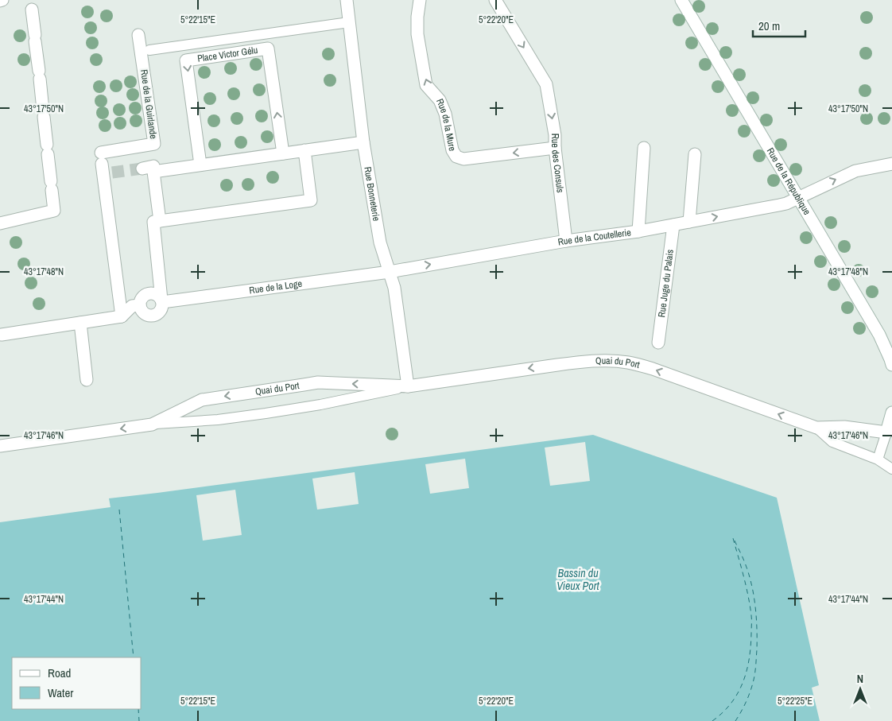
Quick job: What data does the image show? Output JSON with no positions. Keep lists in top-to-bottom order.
{
  "streets": {
    "street": [
      "Place Victor Gélu",
      "Rue de la Guirlande",
      "Rue de la Mure",
      "Rue des Consuls",
      "Rue de la République",
      "Rue Bonneterie",
      "Rue de la Coutellerie",
      "Rue Juge du Palais",
      "Rue de la Loge",
      "Quai du Port"
    ]
  },
  "crossings": [
    ["Rue de la Guirlande", "Rue de la Loge"],
    ["Rue de la Mure", "Rue des Consuls"],
    ["Rue des Consuls", "Rue de la Coutellerie"],
    ["Rue de la République", "Rue de la Coutellerie"],
    ["Rue Bonneterie", "Rue de la Coutellerie"],
    ["Rue Bonneterie", "Rue de la Loge"],
    ["Rue Bonneterie", "Quai du Port"],
    ["Rue de la Coutellerie", "Rue Juge du Palais"],
    ["Rue de la Coutellerie", "Rue de la Loge"]
  ],
  "one_way": ["Rue des Consuls", "Rue de la Coutellerie", "Quai du Port"],
  "water": ["Bassin du Vieux Port"],
  "legend": ["Road", "Water"],
  "scale_bar": "20 m",
  "north": "top",
  "coordinates": [
    "5°22'15\"E",
    "5°22'20\"E",
    "43°17'50\"N",
    "43°17'48\"N",
    "43°17'46\"N",
    "43°17'44\"N",
    "5°22'25\"E"
  ]
}
